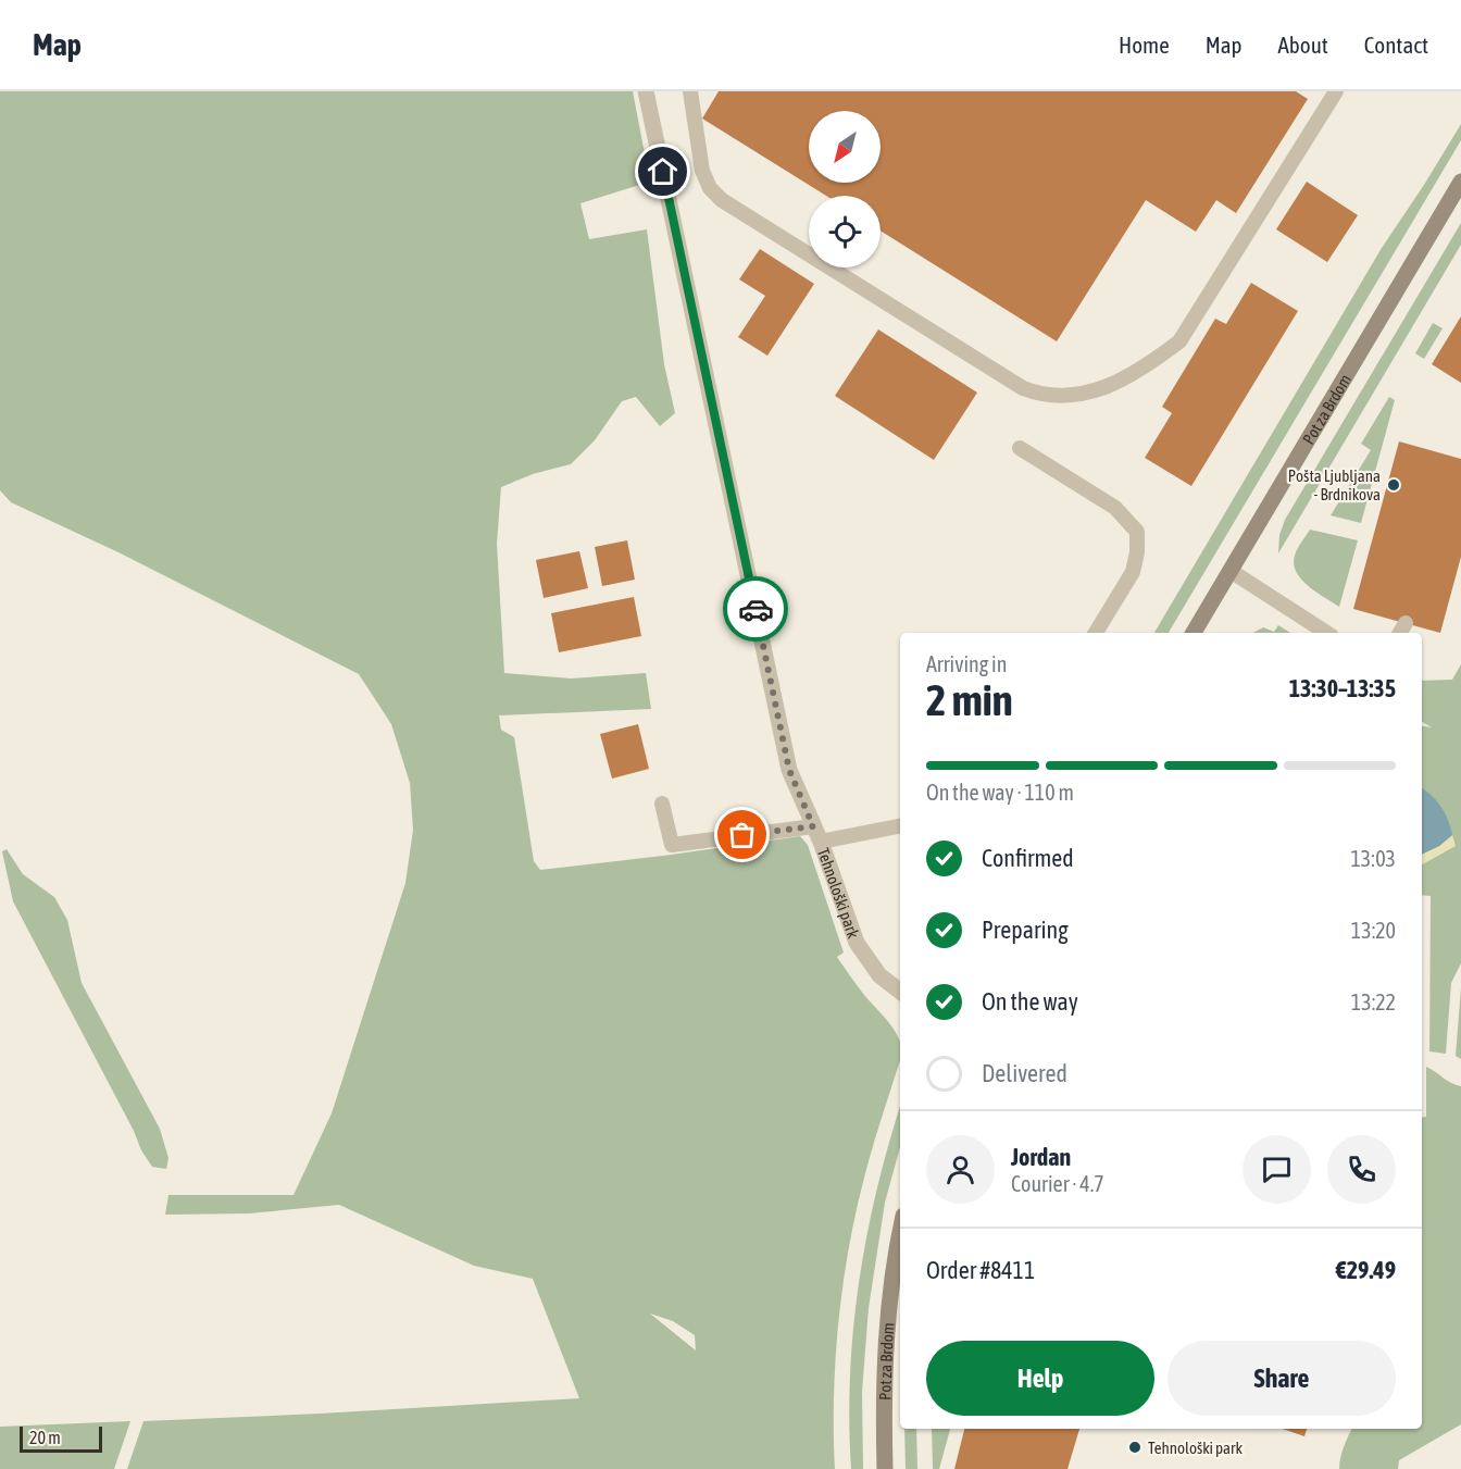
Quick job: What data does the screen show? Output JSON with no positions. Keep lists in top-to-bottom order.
{
  "streets": {
    "main road": ["Pot za Brdom"],
    "street": ["Tehnološki park"]
  },
  "places": ["Pošta Ljubljana - Brdnikova", "Tehnološki park"],
  "scale_bar": "20 m",
  "north": "bottom left",
  "page": {
    "header": "Map",
    "nav": [
      "Home",
      "Map",
      "About",
      "Contact"
    ],
    "heading": ["2 min", "Arriving in", "13:30–13:35"],
    "panel": [
      "Jordan",
      "Courier · 4.7",
      "Order #8411",
      "€29.49"
    ],
    "bar": "On the way · 110 m",
    "list": [
      ["Confirmed", "13:03"],
      ["Preparing", "13:20"],
      ["On the way", "13:22"],
      "Delivered"
    ],
    "buttons": ["Help", "Share"],
    "scale": "20 m"
  }
}
